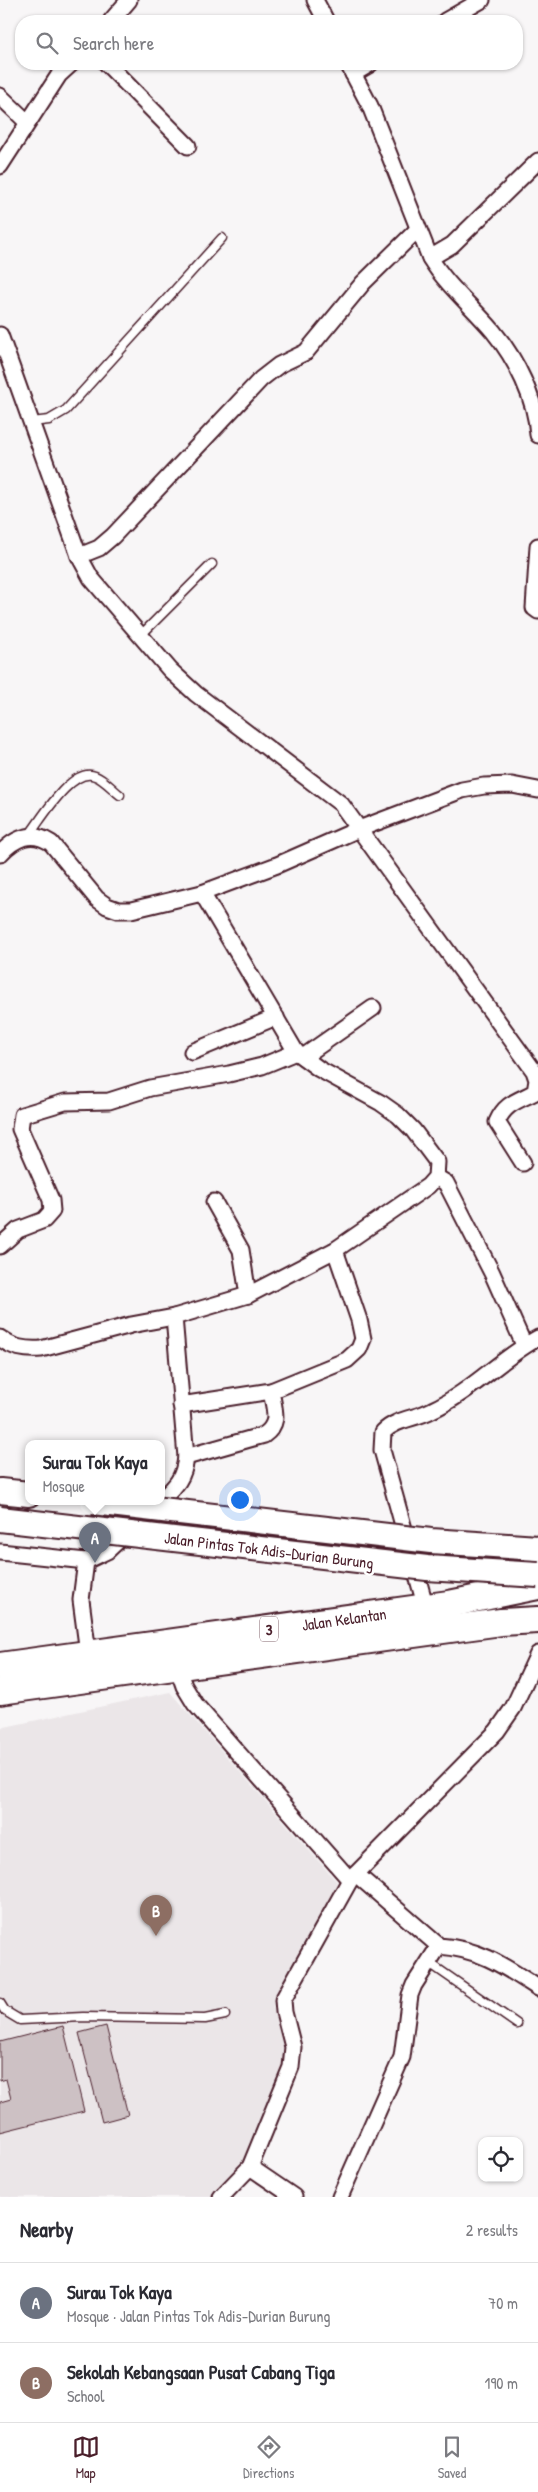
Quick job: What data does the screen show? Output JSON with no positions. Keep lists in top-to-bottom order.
{
  "streets": {
    "highway": ["Jalan Kelantan", "3"],
    "main road": ["Jalan Pintas Tok Adis-Durian Burung"]
  },
  "page": {
    "search": "Search here",
    "popup": ["Surau Tok Kaya", "Mosque"],
    "pins": ["A", "B"],
    "heading": ["Nearby", "2 results"],
    "list": [
      {
        "mark": "A",
        "name": "Surau Tok Kaya",
        "note": "Mosque · Jalan Pintas Tok Adis-Durian Burung",
        "value": "70 m"
      },
      {
        "mark": "B",
        "name": "Sekolah Kebangsaan Pusat Cabang Tiga",
        "note": "School",
        "value": "190 m"
      }
    ],
    "nav": ["Map", "Directions", "Saved"]
  }
}
